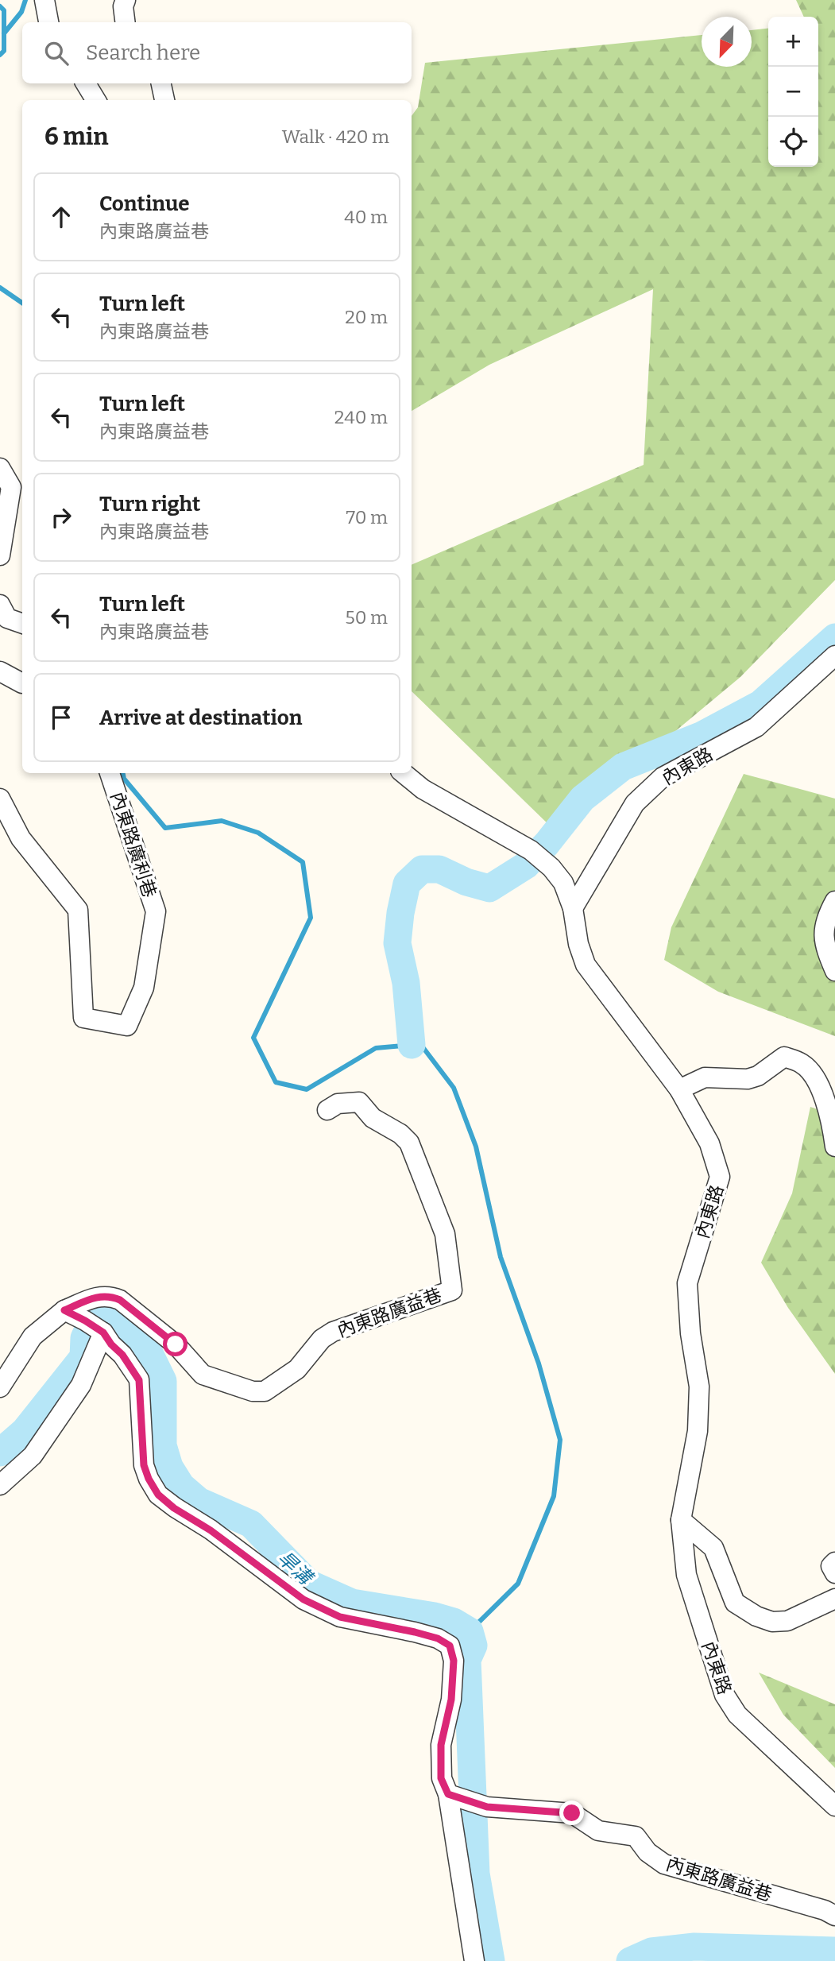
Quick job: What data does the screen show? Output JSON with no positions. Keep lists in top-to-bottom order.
{
  "streets": {
    "street": ["內東路", "內東路廣利巷", "內東路廣益巷"]
  },
  "water": ["旱溝"],
  "north": "bottom left",
  "page": {
    "map_buttons": ["+", "−"],
    "search": "Search here",
    "heading": ["6 min", "Walk · 420 m"],
    "list": [
      ["Continue", "內東路廣益巷", "40 m"],
      ["Turn left", "內東路廣益巷", "20 m"],
      ["Turn left", "內東路廣益巷", "240 m"],
      ["Turn right", "內東路廣益巷", "70 m"],
      ["Turn left", "內東路廣益巷", "50 m"],
      "Arrive at destination"
    ]
  }
}
